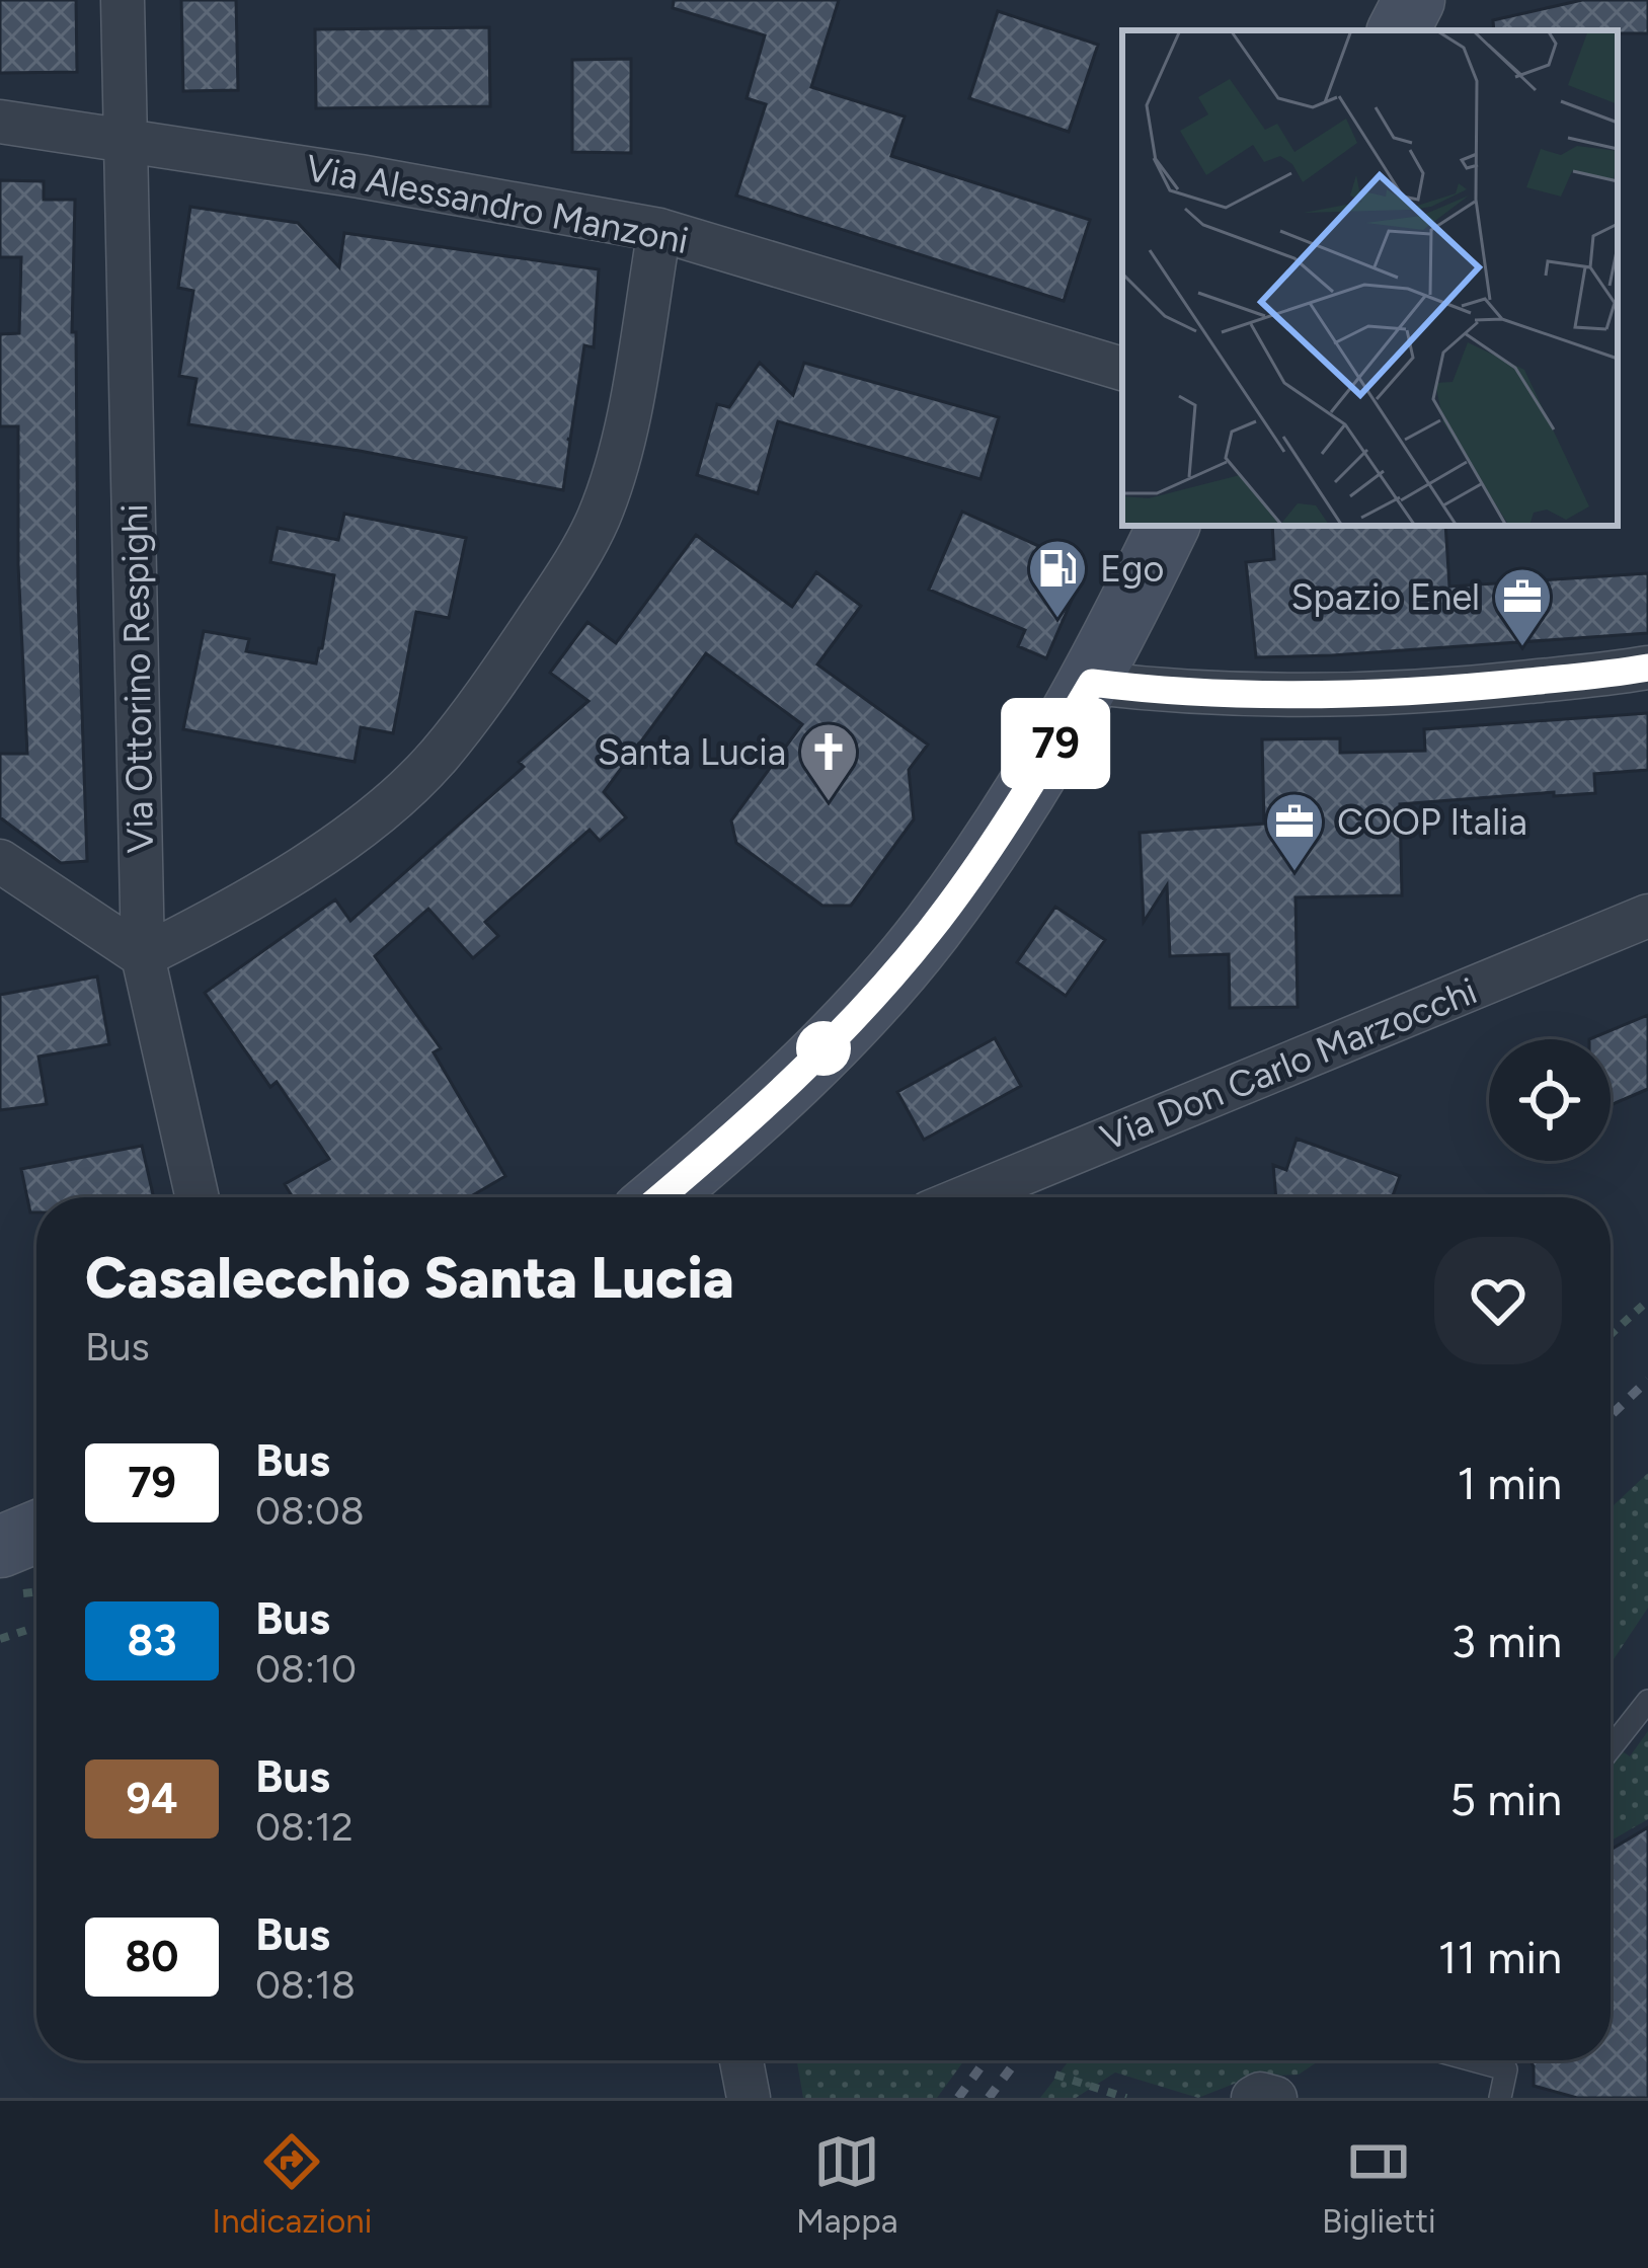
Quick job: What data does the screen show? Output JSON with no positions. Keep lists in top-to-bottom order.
{
  "streets": {
    "street": ["Via Alessandro Manzoni", "Via Ottorino Respighi", "Via Don Carlo Marzocchi"]
  },
  "crossings": [
    ["Via Alessandro Manzoni", "Via Ottorino Respighi"]
  ],
  "places": {
    "fuel station": ["Ego"],
    "office": ["Spazio Enel", "COOP Italia"],
    "church": ["Santa Lucia"]
  },
  "lines": ["bus line 79"],
  "page": {
    "on_map": "79",
    "heading": ["Casalecchio Santa Lucia", "Bus"],
    "list": [
      {
        "mark": "79",
        "name": "Bus",
        "note": "08:08",
        "value": "1 min"
      },
      {
        "mark": "83",
        "name": "Bus",
        "note": "08:10",
        "value": "3 min"
      },
      {
        "mark": "94",
        "name": "Bus",
        "note": "08:12",
        "value": "5 min"
      },
      {
        "mark": "80",
        "name": "Bus",
        "note": "08:18",
        "value": "11 min"
      }
    ],
    "tabs": ["Indicazioni", "Mappa", "Biglietti"]
  }
}
